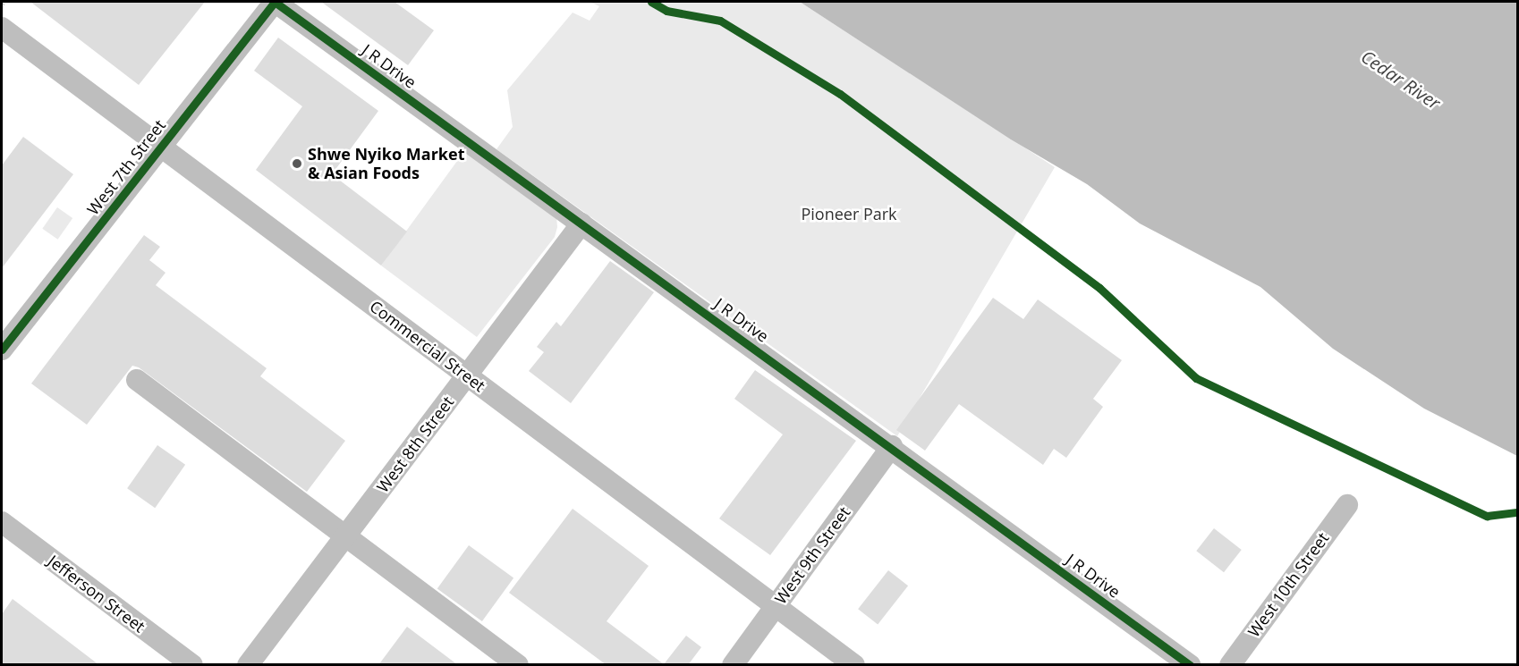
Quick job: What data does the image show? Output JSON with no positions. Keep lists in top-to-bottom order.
{
  "streets": {
    "street": [
      "J R Drive",
      "West 7th Street",
      "Commercial Street",
      "West 8th Street",
      "West 9th Street",
      "West 10th Street",
      "Jefferson Street"
    ]
  },
  "crossings": [
    ["J R Drive", "West 7th Street"],
    ["J R Drive", "West 8th Street"],
    ["J R Drive", "West 9th Street"],
    ["West 7th Street", "Commercial Street"],
    ["Commercial Street", "West 8th Street"],
    ["Commercial Street", "West 9th Street"]
  ],
  "water": ["Cedar River"],
  "parks": ["Pioneer Park"],
  "places": ["Shwe Nyiko Market & Asian Foods"]
}
